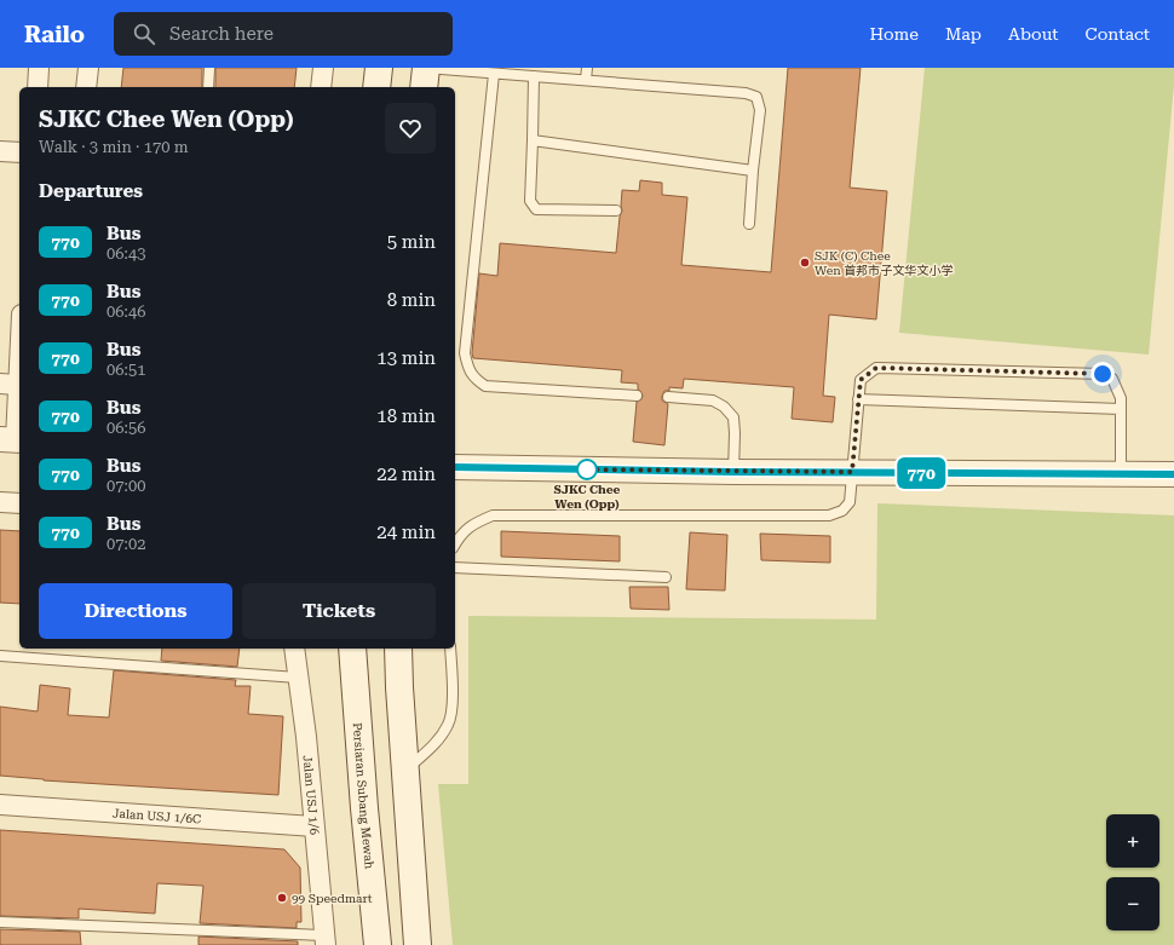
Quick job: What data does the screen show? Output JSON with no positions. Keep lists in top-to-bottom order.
{
  "streets": {
    "main road": ["Persiaran Subang Mewah"],
    "street": ["Jalan USJ 1/6", "Jalan USJ 1/6C"]
  },
  "crossings": [
    ["Jalan USJ 1/6", "Jalan USJ 1/6C"]
  ],
  "places": ["SJK (C) Chee Wen 首邦市子文华文小学", "SJKC Chee Wen (Opp)", "99 Speedmart"],
  "lines": ["bus line 770"],
  "page": {
    "header": "Railo",
    "search": "Search here",
    "nav": [
      "Home",
      "Map",
      "About",
      "Contact"
    ],
    "on_map": "770",
    "heading": [
      ["SJKC Chee Wen (Opp)", "Walk · 3 min · 170 m"],
      "Departures"
    ],
    "list": [
      {
        "mark": "770",
        "name": "Bus",
        "note": "06:43",
        "value": "5 min"
      },
      {
        "mark": "770",
        "name": "Bus",
        "note": "06:46",
        "value": "8 min"
      },
      {
        "mark": "770",
        "name": "Bus",
        "note": "06:51",
        "value": "13 min"
      },
      {
        "mark": "770",
        "name": "Bus",
        "note": "06:56",
        "value": "18 min"
      },
      {
        "mark": "770",
        "name": "Bus",
        "note": "07:00",
        "value": "22 min"
      },
      {
        "mark": "770",
        "name": "Bus",
        "note": "07:02",
        "value": "24 min"
      }
    ],
    "buttons": ["Directions", "Tickets"],
    "map_buttons": ["+", "−"]
  }
}
